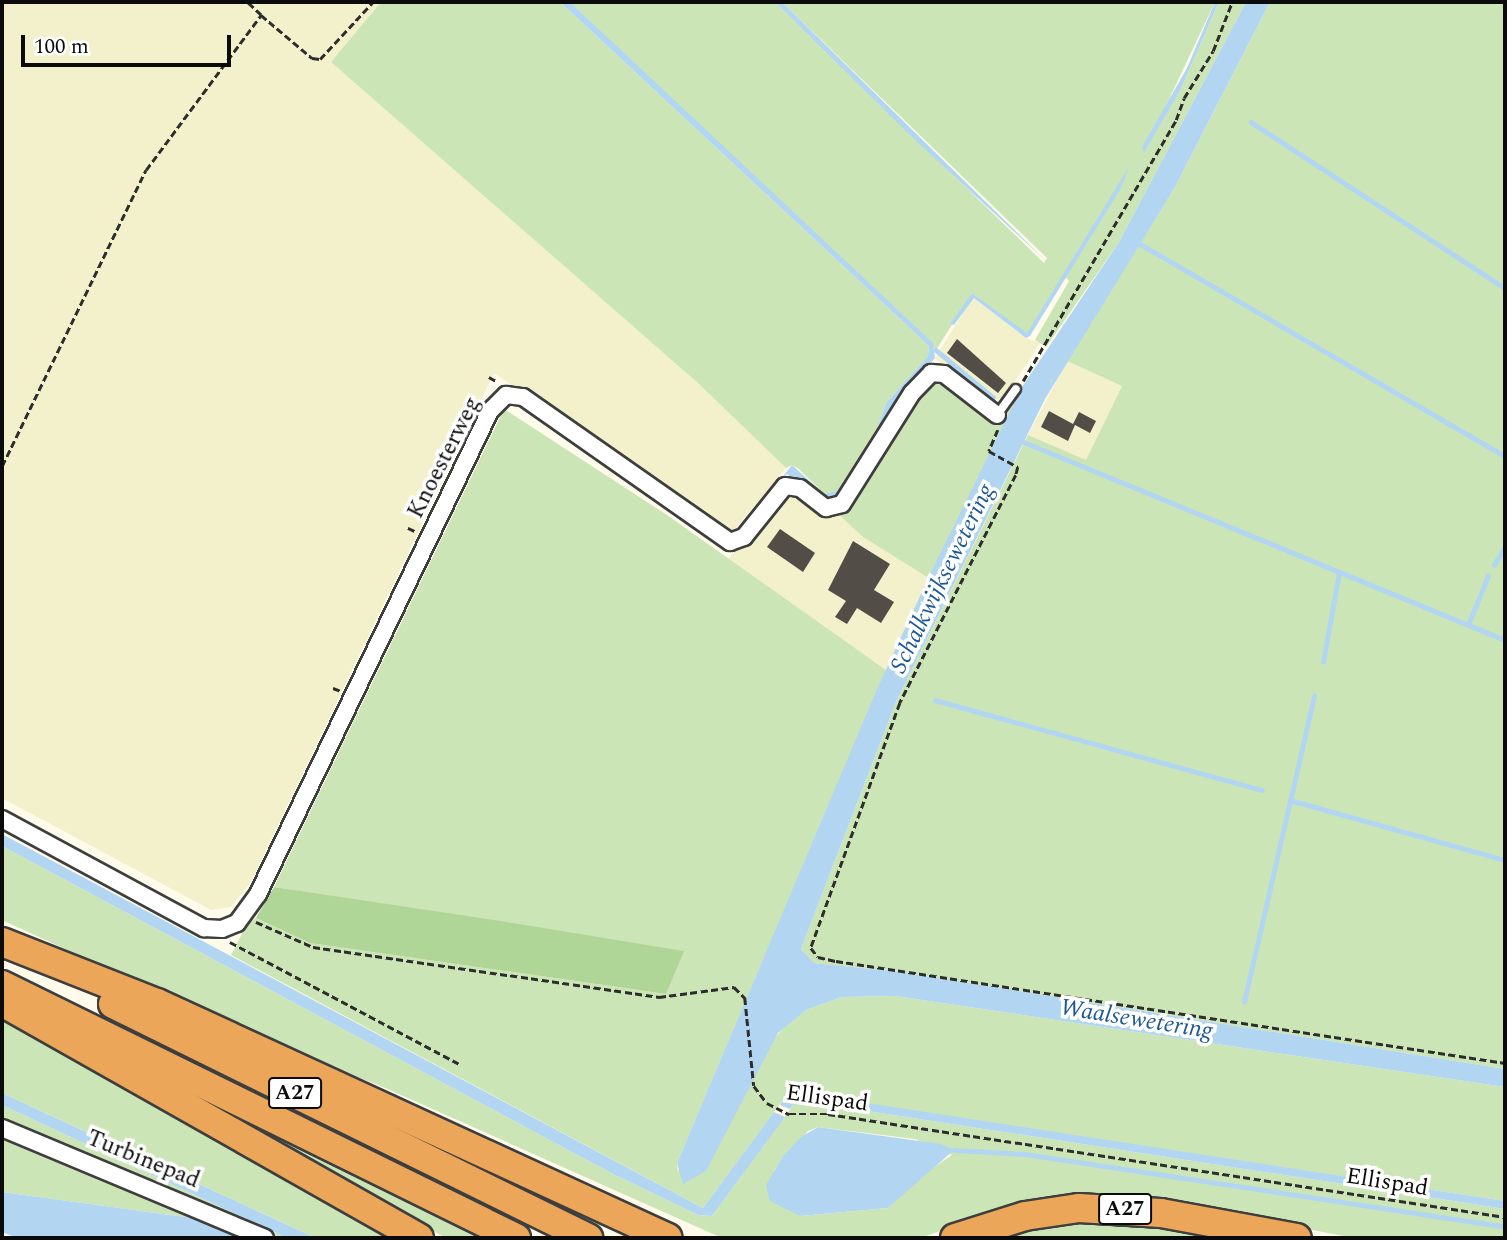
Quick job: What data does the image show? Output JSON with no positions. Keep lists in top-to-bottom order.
{
  "streets": {
    "highway": ["A27"],
    "street": ["Knoesterweg", "Turbinepad"],
    "path": ["Ellispad"]
  },
  "crossings": [
    ["Knoesterweg", "Ellispad"]
  ],
  "water": ["Schalkwijksewetering", "Waalsewetering"],
  "scale_bar": "100 m"
}
